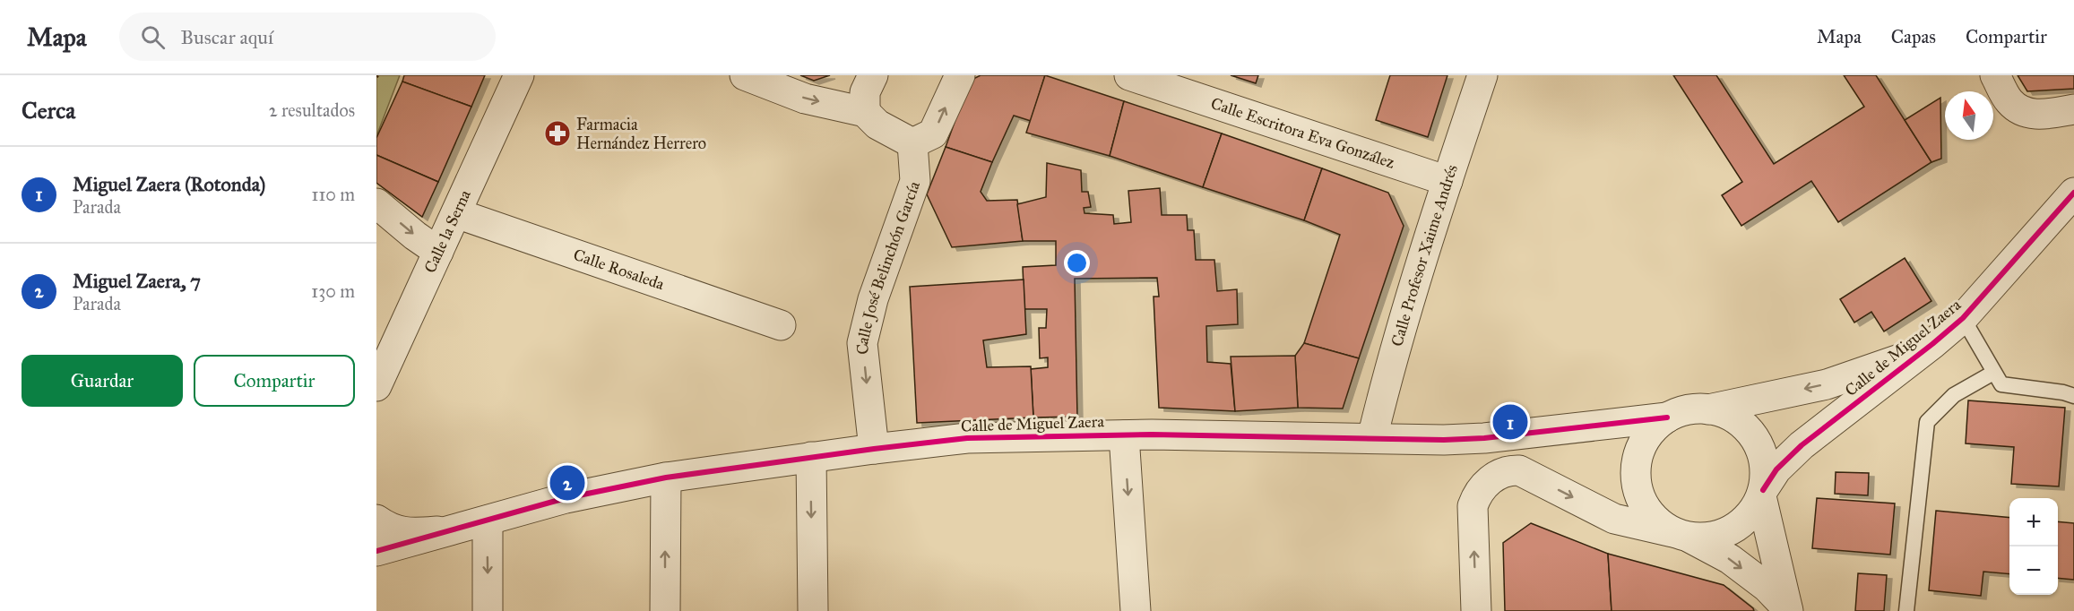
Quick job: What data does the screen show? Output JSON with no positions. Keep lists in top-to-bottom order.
{
  "streets": {
    "street": [
      "Calle Escritora Eva González",
      "Calle la Serna",
      "Calle Profesor Xaime Andrés",
      "Calle José Belinchón García",
      "Calle Rosaleda",
      "Calle de Miguel Zaera"
    ]
  },
  "crossings": [
    ["Calle Escritora Eva González", "Calle Profesor Xaime Andrés"],
    ["Calle la Serna", "Calle Rosaleda"],
    ["Calle Profesor Xaime Andrés", "Calle de Miguel Zaera"],
    ["Calle José Belinchón García", "Calle de Miguel Zaera"]
  ],
  "one_way": ["Calle José Belinchón García"],
  "places": {
    "pharmacy": ["Farmacia Hernández Herrero"]
  },
  "north": "top",
  "page": {
    "header": "Mapa",
    "search": "Buscar aquí",
    "nav": ["Mapa", "Capas", "Compartir"],
    "heading": ["Cerca", "2 resultados"],
    "list": [
      {
        "mark": "1",
        "name": "Miguel Zaera (Rotonda)",
        "note": "Parada",
        "value": "110 m"
      },
      {
        "mark": "2",
        "name": "Miguel Zaera, 7",
        "note": "Parada",
        "value": "130 m"
      }
    ],
    "buttons": ["Guardar", "Compartir"],
    "pins": ["1", "2"],
    "map_buttons": ["+", "−"]
  }
}
